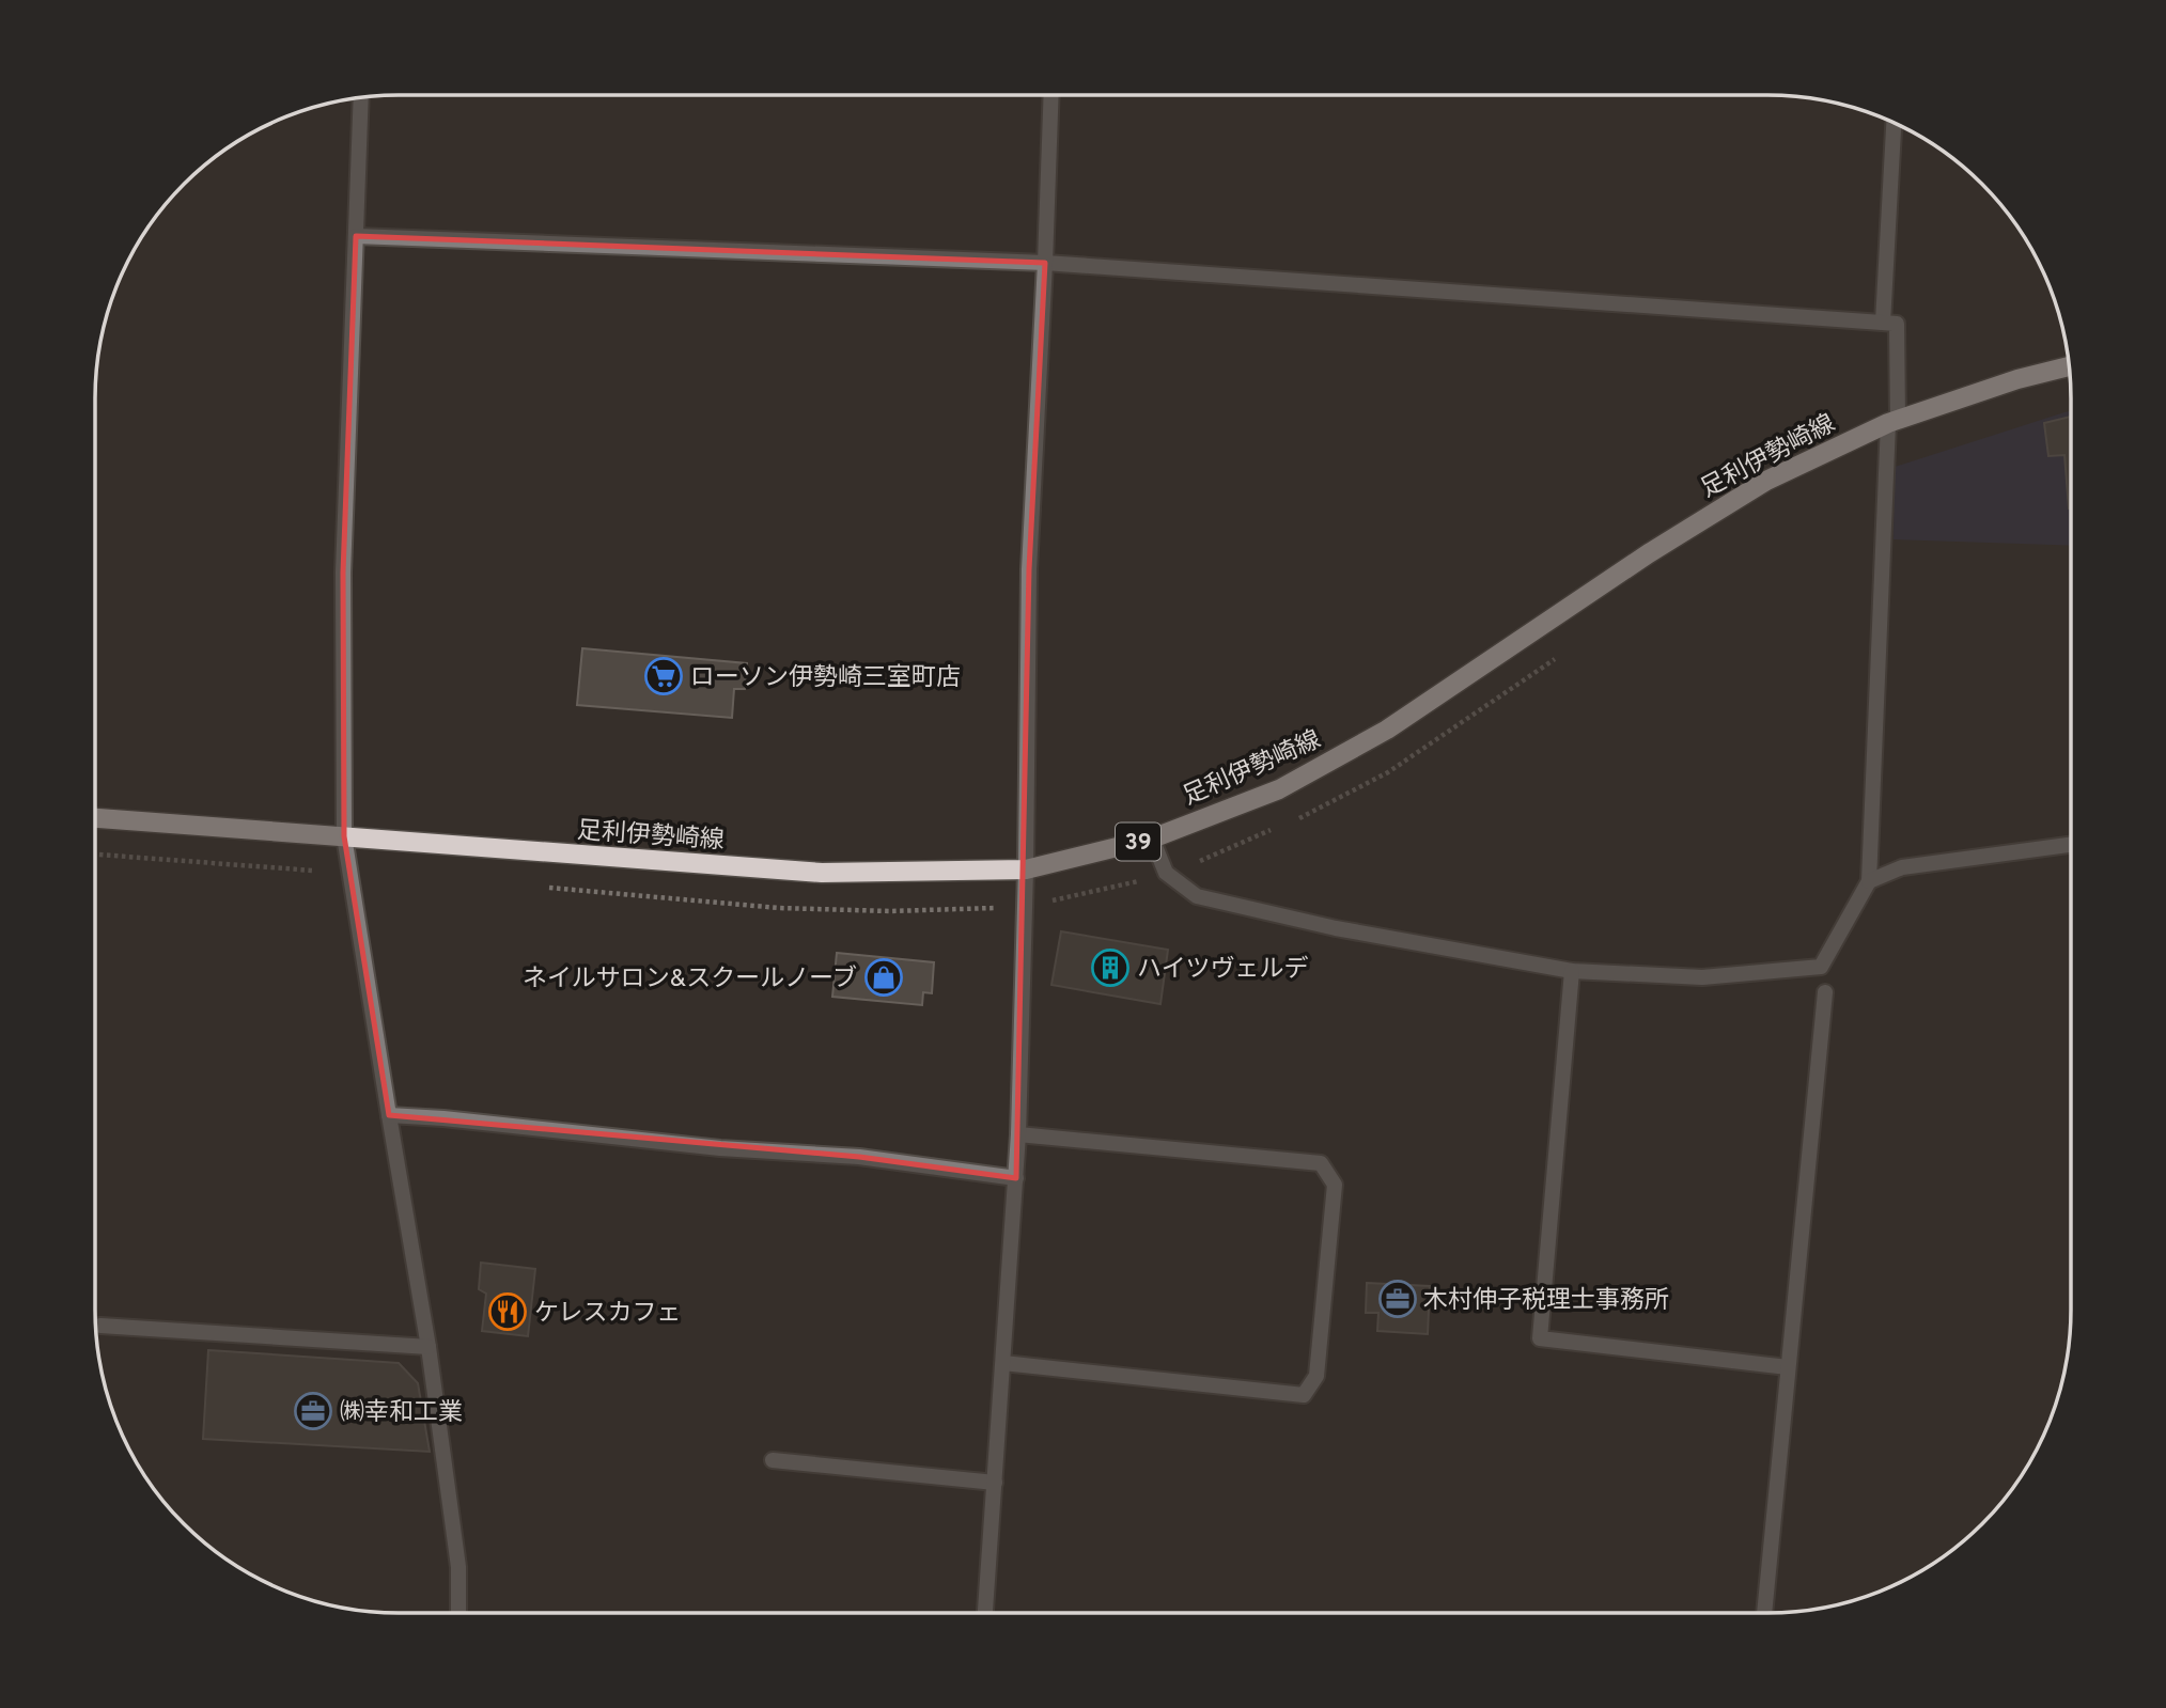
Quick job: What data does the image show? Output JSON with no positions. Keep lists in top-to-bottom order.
{
  "streets": {
    "main road": ["足利伊勢崎線", "39"]
  },
  "places": {
    "supermarket": ["ローソン伊勢崎三室町店"],
    "building": ["ハイツヴェルデ"],
    "shop": ["ネイルサロン&スクールノーブ"],
    "office": ["木村伸子税理士事務所", "㈱幸和工業"],
    "restaurant": ["ケレスカフェ"]
  }
}
